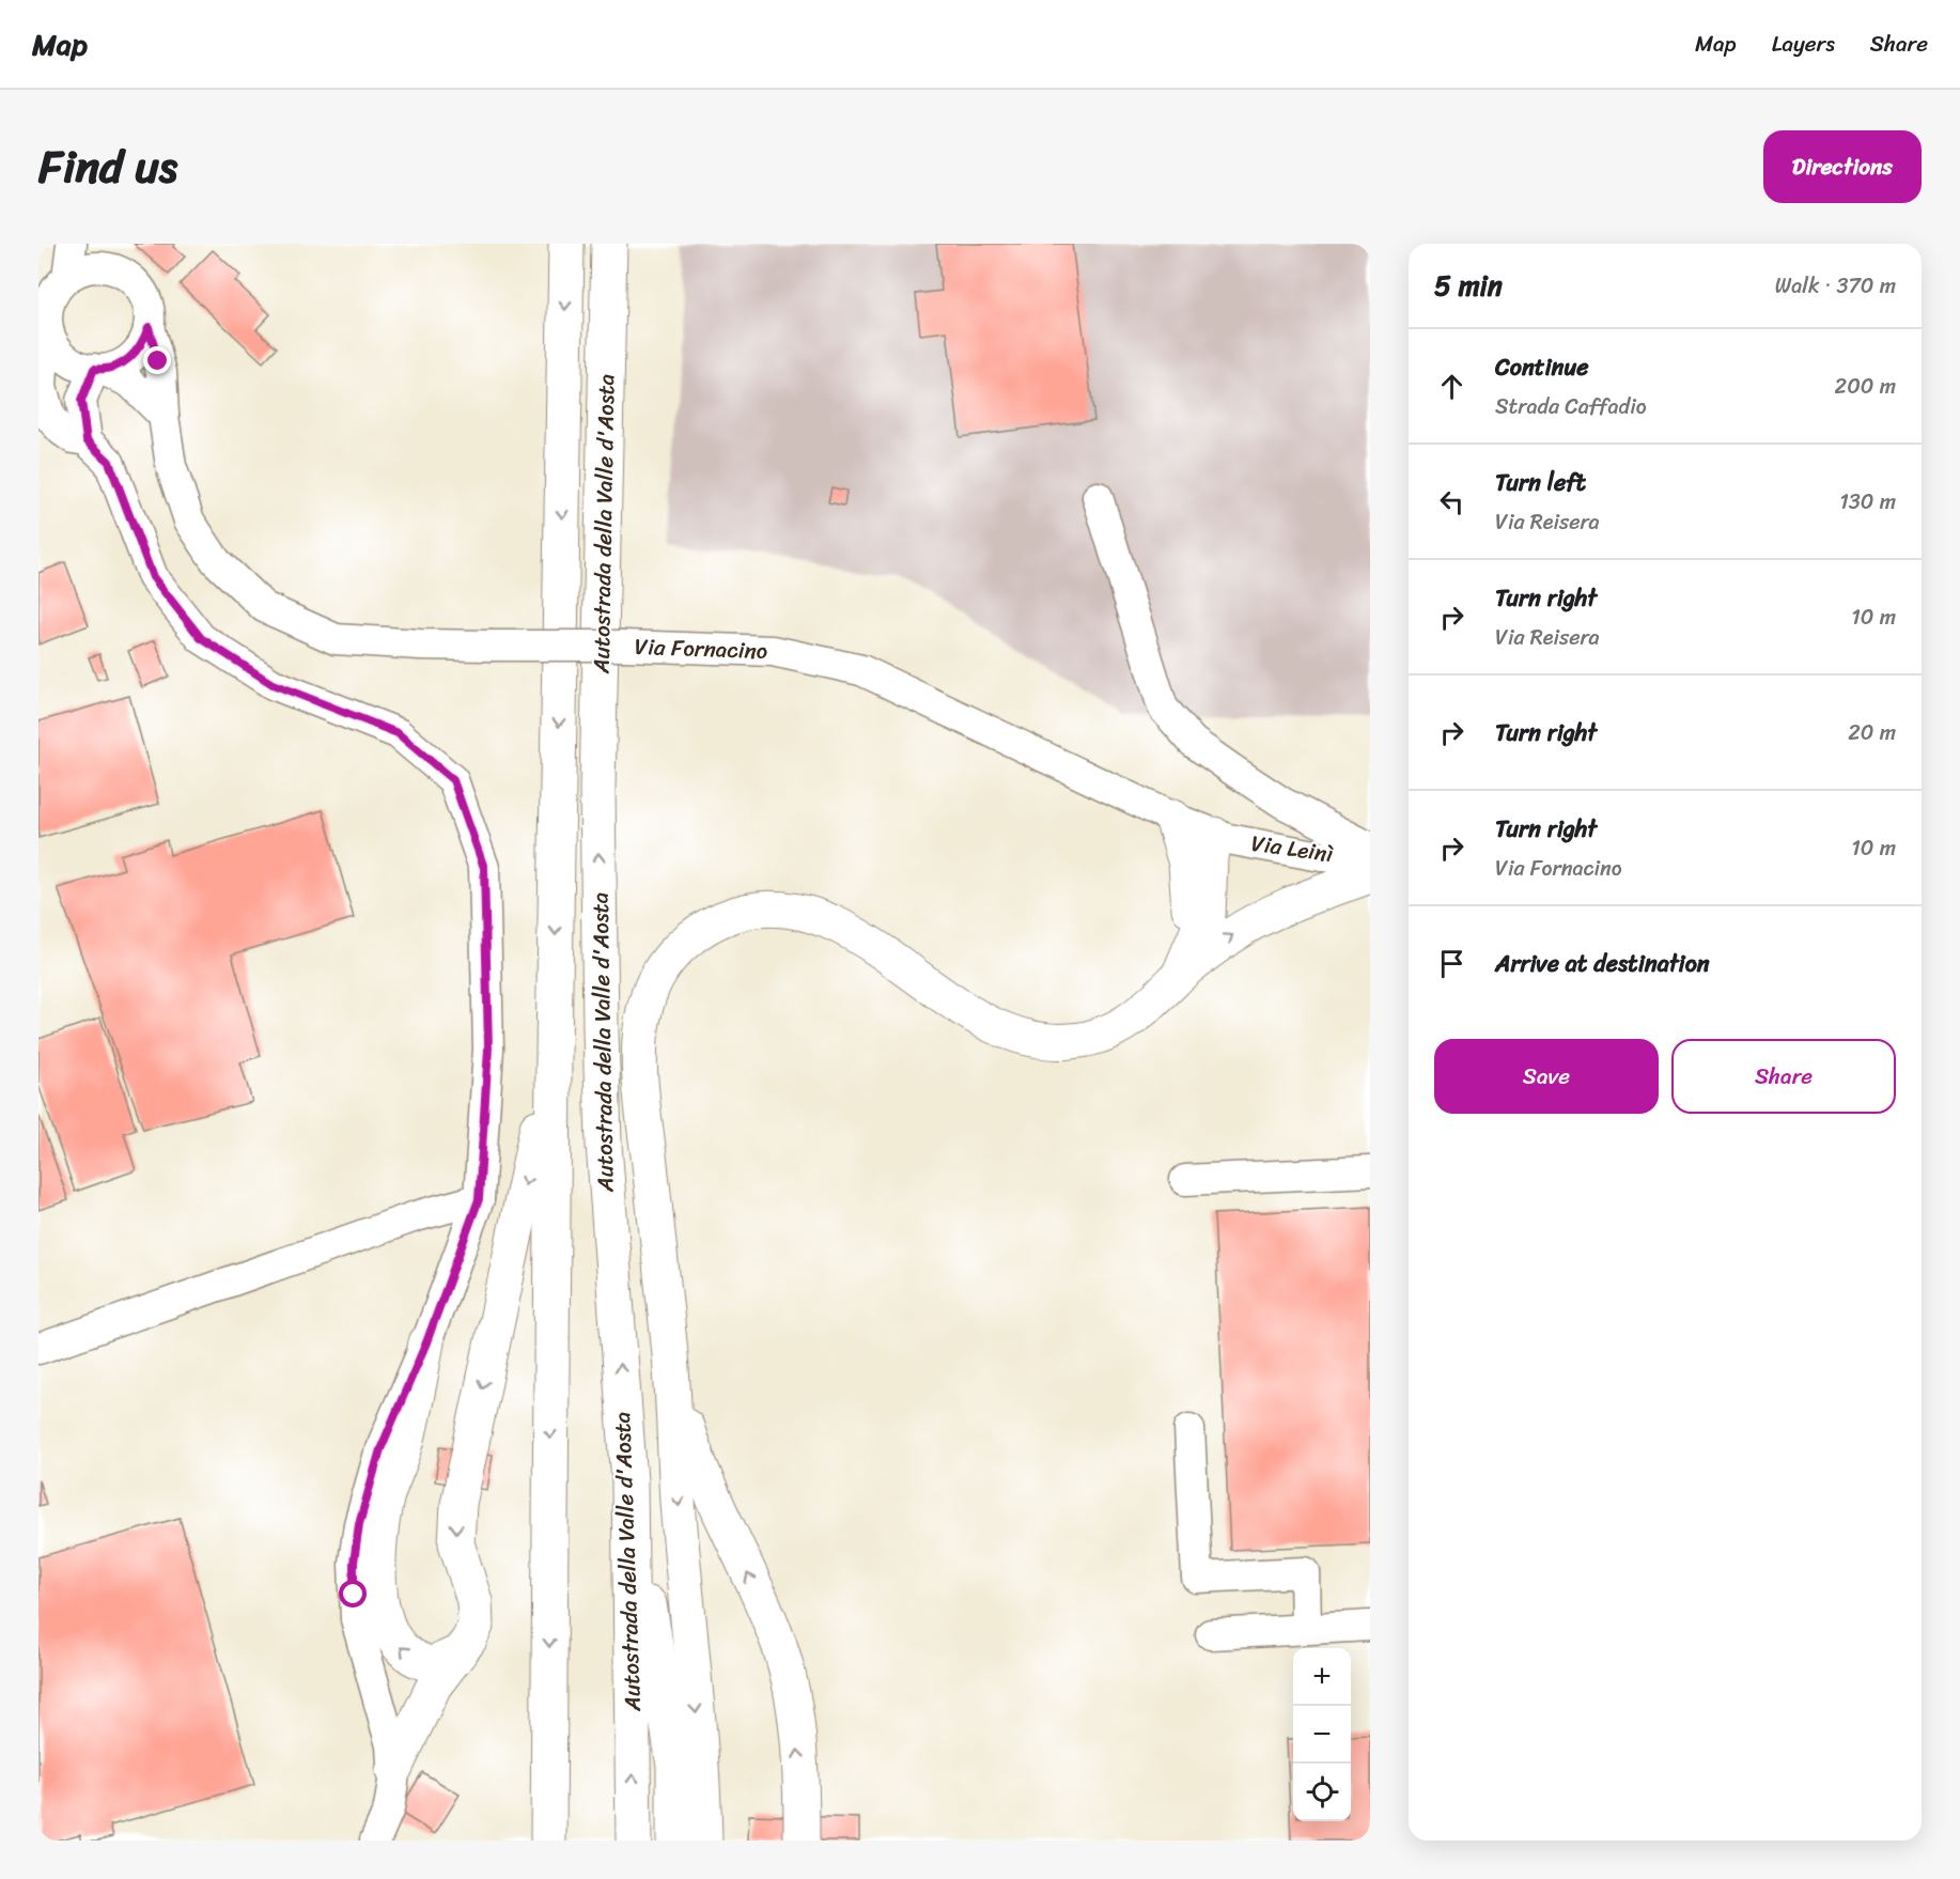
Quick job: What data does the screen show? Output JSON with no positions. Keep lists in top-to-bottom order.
{
  "streets": {
    "highway": ["Autostrada della Valle d'Aosta"],
    "street": ["Via Fornacino", "Via Leinì"]
  },
  "crossings": [
    ["Via Fornacino", "Via Leinì"]
  ],
  "page": {
    "header": "Map",
    "nav": ["Map", "Layers", "Share"],
    "title": "Find us",
    "buttons": [
      "Directions",
      ["Save", "Share"]
    ],
    "heading": ["5 min", "Walk · 370 m"],
    "list": [
      ["Continue", "Strada Caffadio", "200 m"],
      ["Turn left", "Via Reisera", "130 m"],
      ["Turn right", "Via Reisera", "10 m"],
      ["Turn right", "20 m"],
      ["Turn right", "Via Fornacino", "10 m"],
      "Arrive at destination"
    ],
    "map_buttons": ["+", "−"]
  }
}
